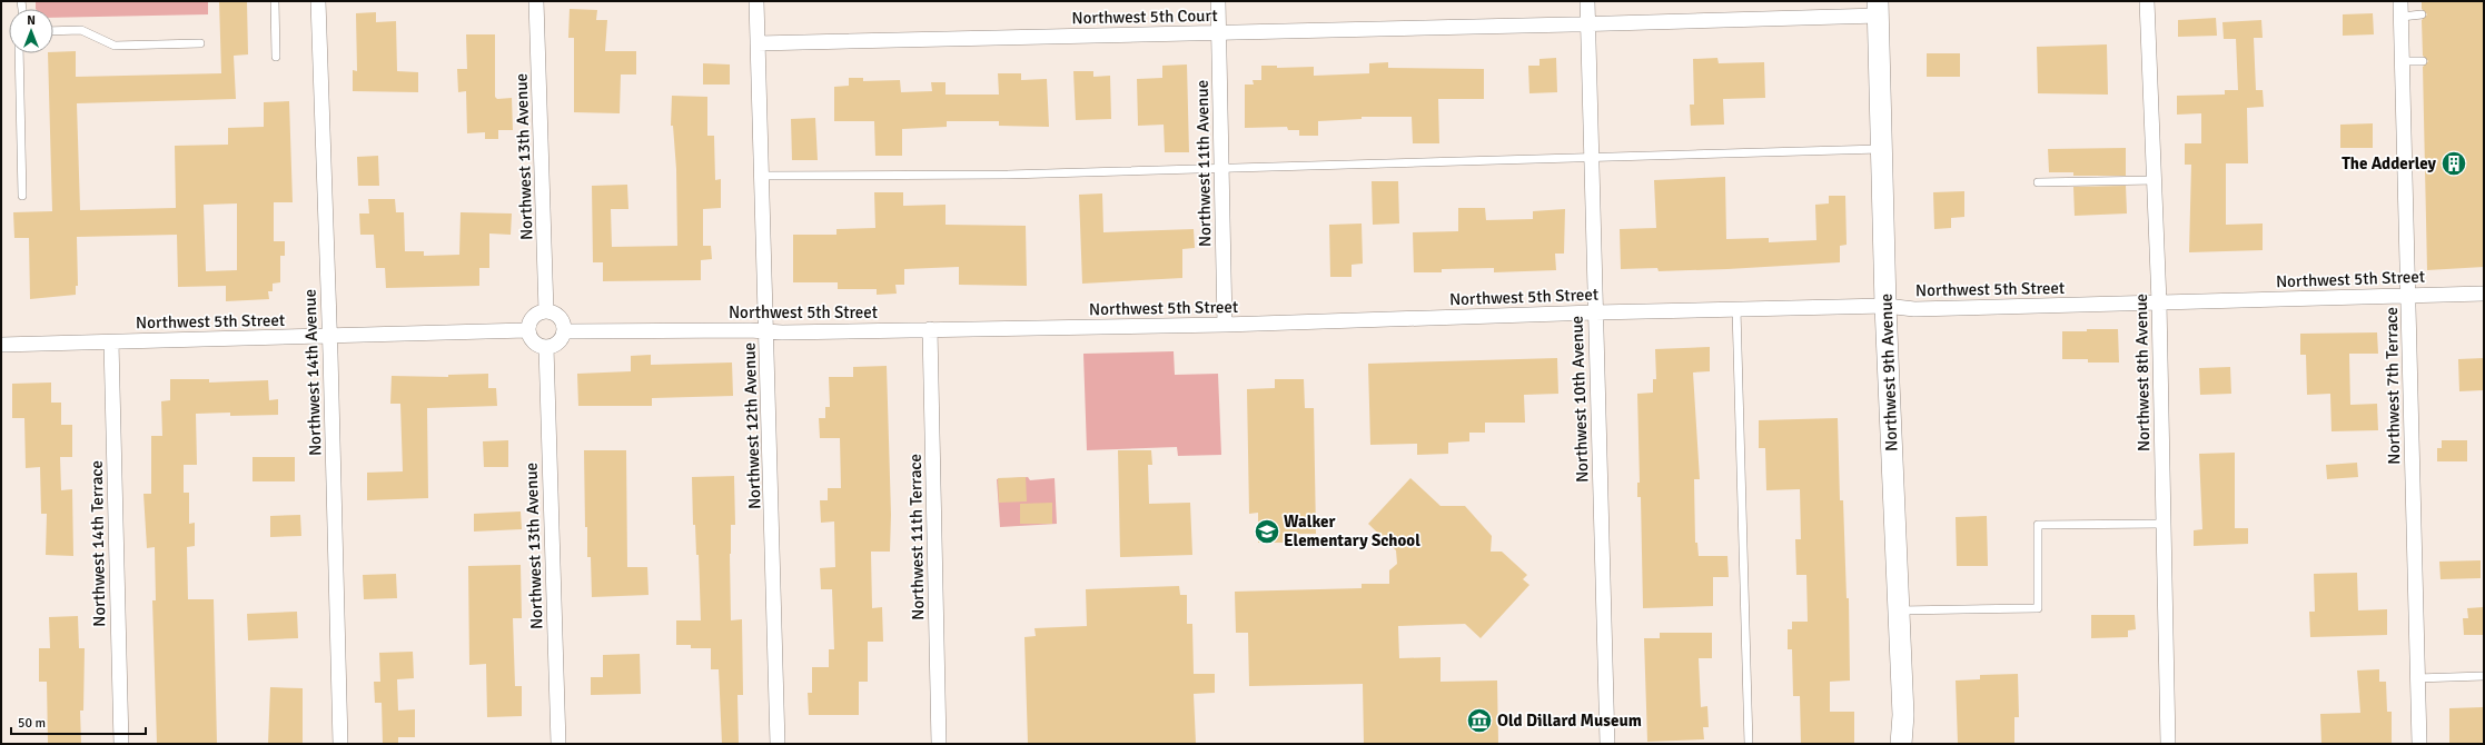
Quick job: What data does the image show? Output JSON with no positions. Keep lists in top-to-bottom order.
{
  "streets": {
    "main road": ["Northwest 9th Avenue"],
    "street": [
      "Northwest 5th Court",
      "Northwest 13th Avenue",
      "Northwest 11th Avenue",
      "Northwest 5th Street",
      "Northwest 14th Avenue",
      "Northwest 8th Avenue",
      "Northwest 7th Terrace",
      "Northwest 10th Avenue",
      "Northwest 12th Avenue",
      "Northwest 11th Terrace",
      "Northwest 14th Terrace"
    ]
  },
  "crossings": [
    ["Northwest 5th Court", "Northwest 11th Avenue"],
    ["Northwest 5th Court", "Northwest 9th Avenue"],
    ["Northwest 5th Court", "Northwest 10th Avenue"],
    ["Northwest 5th Court", "Northwest 12th Avenue"],
    ["Northwest 13th Avenue", "Northwest 5th Street"],
    ["Northwest 11th Avenue", "Northwest 5th Street"],
    ["Northwest 5th Street", "Northwest 14th Avenue"],
    ["Northwest 5th Street", "Northwest 9th Avenue"],
    ["Northwest 5th Street", "Northwest 8th Avenue"],
    ["Northwest 5th Street", "Northwest 7th Terrace"],
    ["Northwest 5th Street", "Northwest 10th Avenue"],
    ["Northwest 5th Street", "Northwest 12th Avenue"],
    ["Northwest 5th Street", "Northwest 11th Terrace"],
    ["Northwest 5th Street", "Northwest 14th Terrace"]
  ],
  "places": {
    "building": ["The Adderley"],
    "school or university": ["Walker Elementary School"],
    "museum": ["Old Dillard Museum"]
  },
  "scale_bar": "50 m",
  "north": "top"
}
